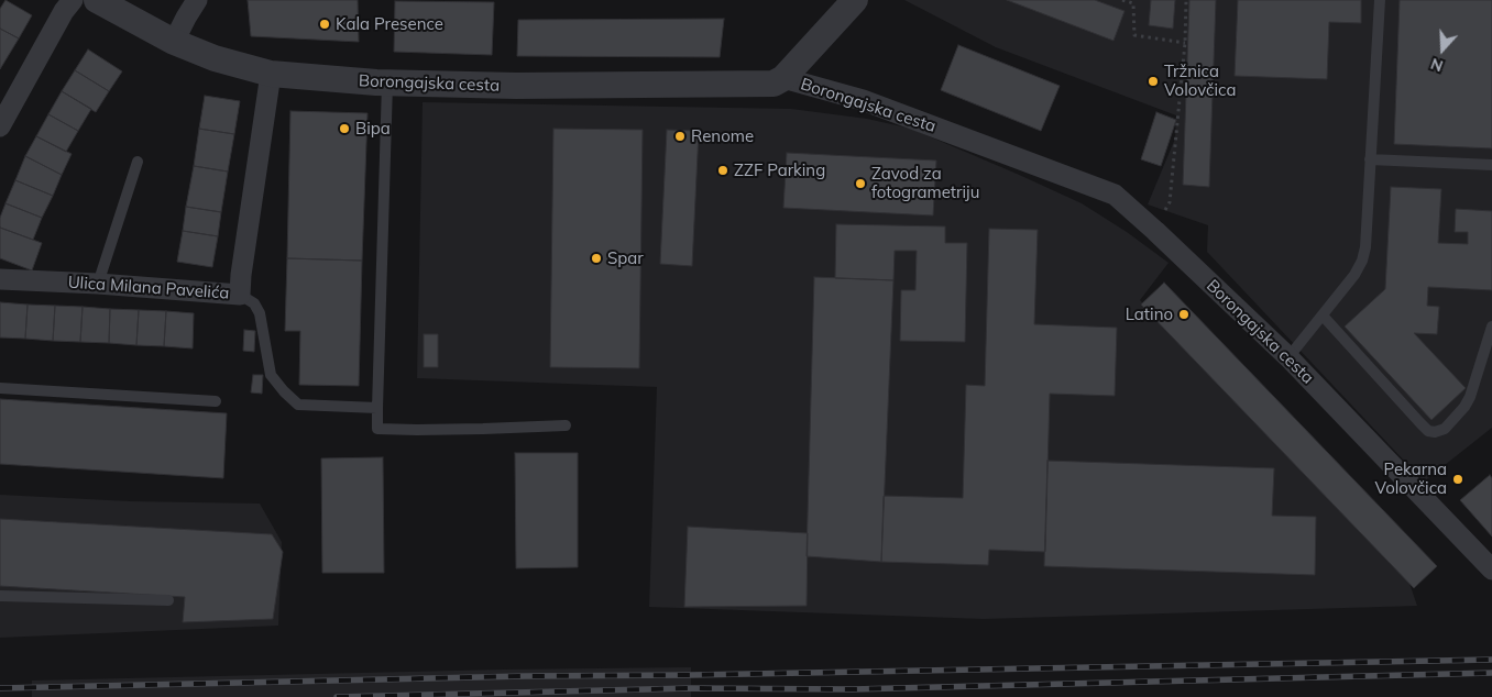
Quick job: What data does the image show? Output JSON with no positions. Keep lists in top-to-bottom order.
{
  "streets": {
    "street": ["Borongajska cesta", "Ulica Milana Pavelića"]
  },
  "crossings": [
    ["Borongajska cesta", "Ulica Milana Pavelića"]
  ],
  "places": [
    "Kala Presence",
    "Tržnica Volovčica",
    "Bipa",
    "Renome",
    "ZZF Parking",
    "Zavod za fotogrametriju",
    "Spar",
    "Latino",
    "Pekarna Volovčica"
  ],
  "north": "bottom"
}
